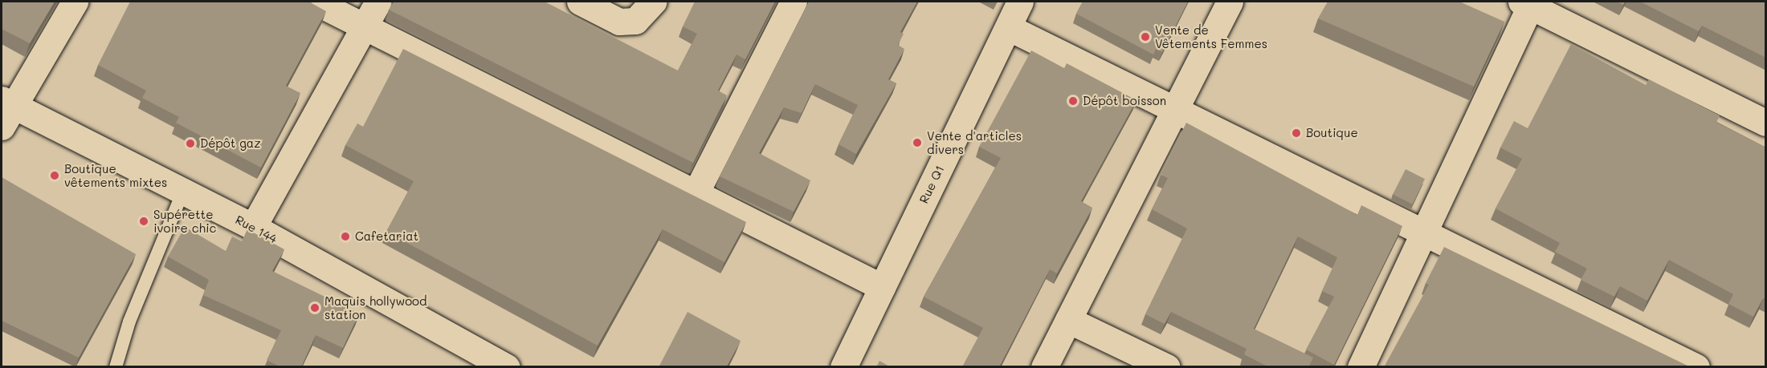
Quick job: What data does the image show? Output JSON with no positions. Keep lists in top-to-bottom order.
{
  "streets": {
    "street": ["Rue Q1", "Rue 144"]
  },
  "places": [
    "Vente de Vêtements Femmes",
    "Dépôt boisson",
    "Boutique",
    "Vente d'articles divers",
    "Dépôt gaz",
    "Boutique vêtements mixtes",
    "Supérette ivoire chic",
    "Cafetariat",
    "Maquis hollywood station"
  ]
}
